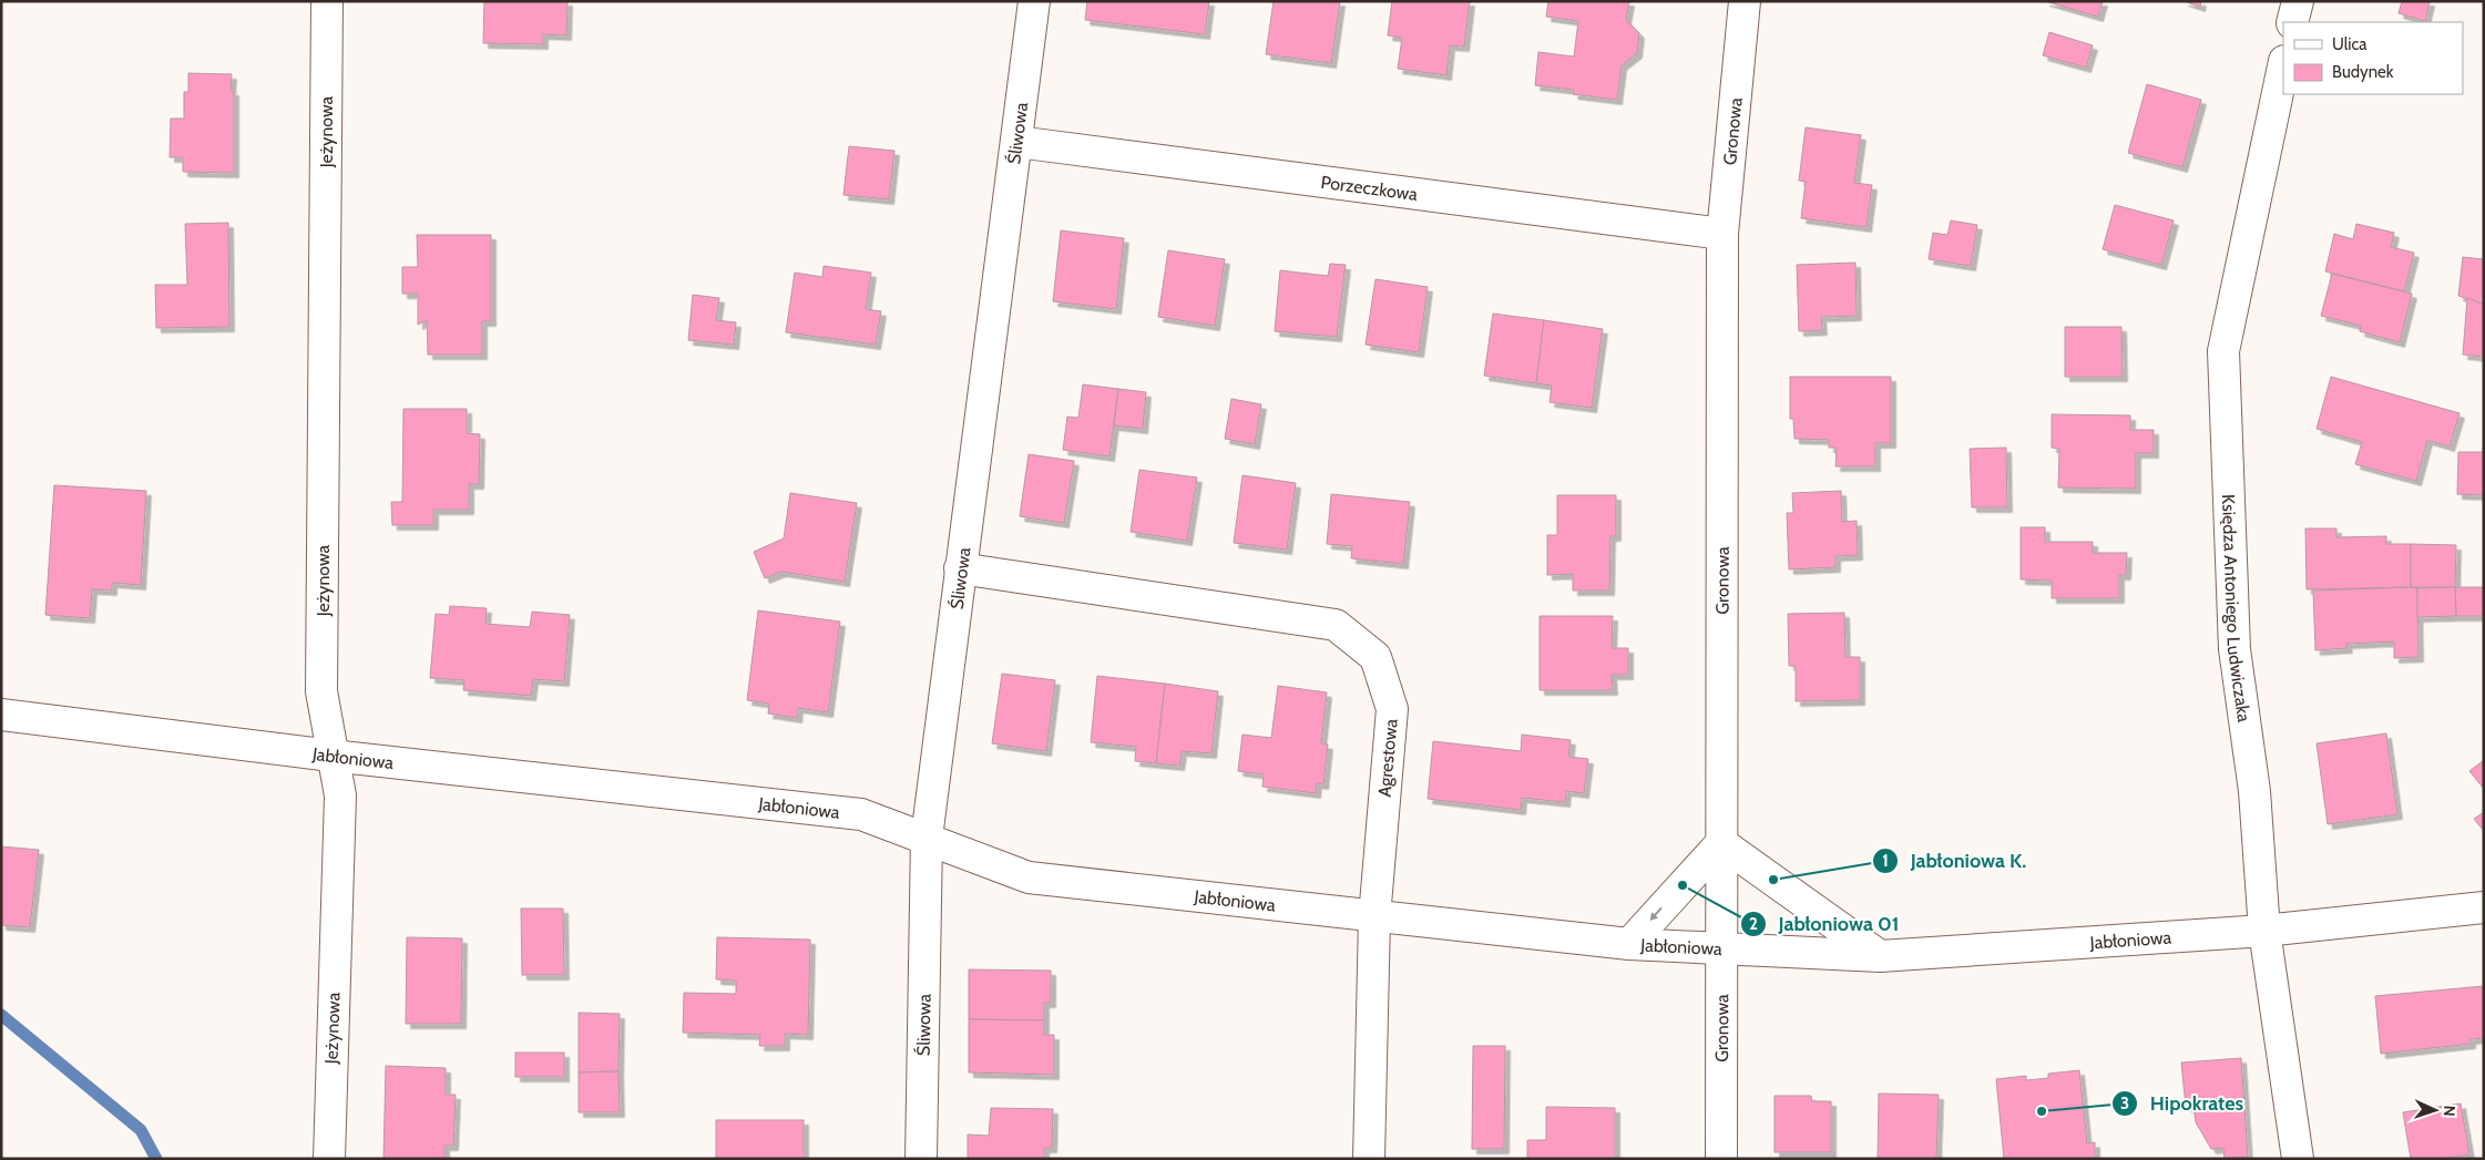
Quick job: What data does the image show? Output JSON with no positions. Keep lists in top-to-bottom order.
{
  "streets": {
    "street": [
      "Gronowa",
      "Jeżynowa",
      "Śliwowa",
      "Porzeczkowa",
      "Księdza Antoniego Ludwiczaka",
      "Jabłoniowa",
      "Agrestowa"
    ]
  },
  "crossings": [
    ["Gronowa", "Porzeczkowa"],
    ["Gronowa", "Jabłoniowa"],
    ["Jeżynowa", "Jabłoniowa"],
    ["Śliwowa", "Porzeczkowa"],
    ["Śliwowa", "Jabłoniowa"],
    ["Śliwowa", "Agrestowa"],
    ["Księdza Antoniego Ludwiczaka", "Jabłoniowa"],
    ["Jabłoniowa", "Agrestowa"]
  ],
  "places": ["Jabłoniowa K.", "Jabłoniowa 01", "Hipokrates"],
  "legend": ["Ulica", "Budynek"],
  "north": "right"
}
